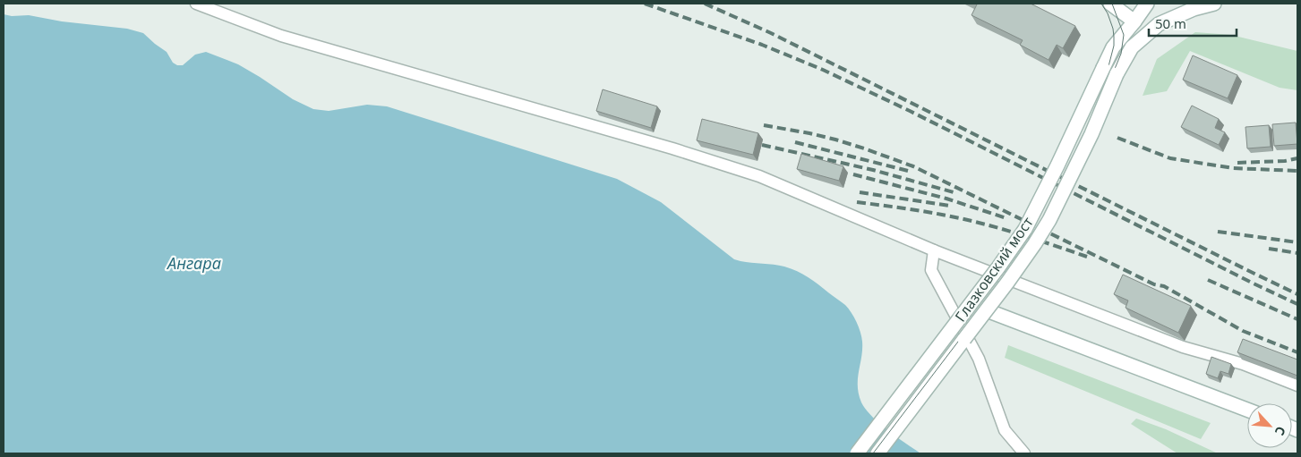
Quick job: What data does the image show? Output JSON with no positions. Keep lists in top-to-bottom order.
{
  "streets": {
    "main road": ["Глазковский мост"]
  },
  "water": ["Ангара"],
  "scale_bar": "50 m",
  "north": "bottom right"
}
